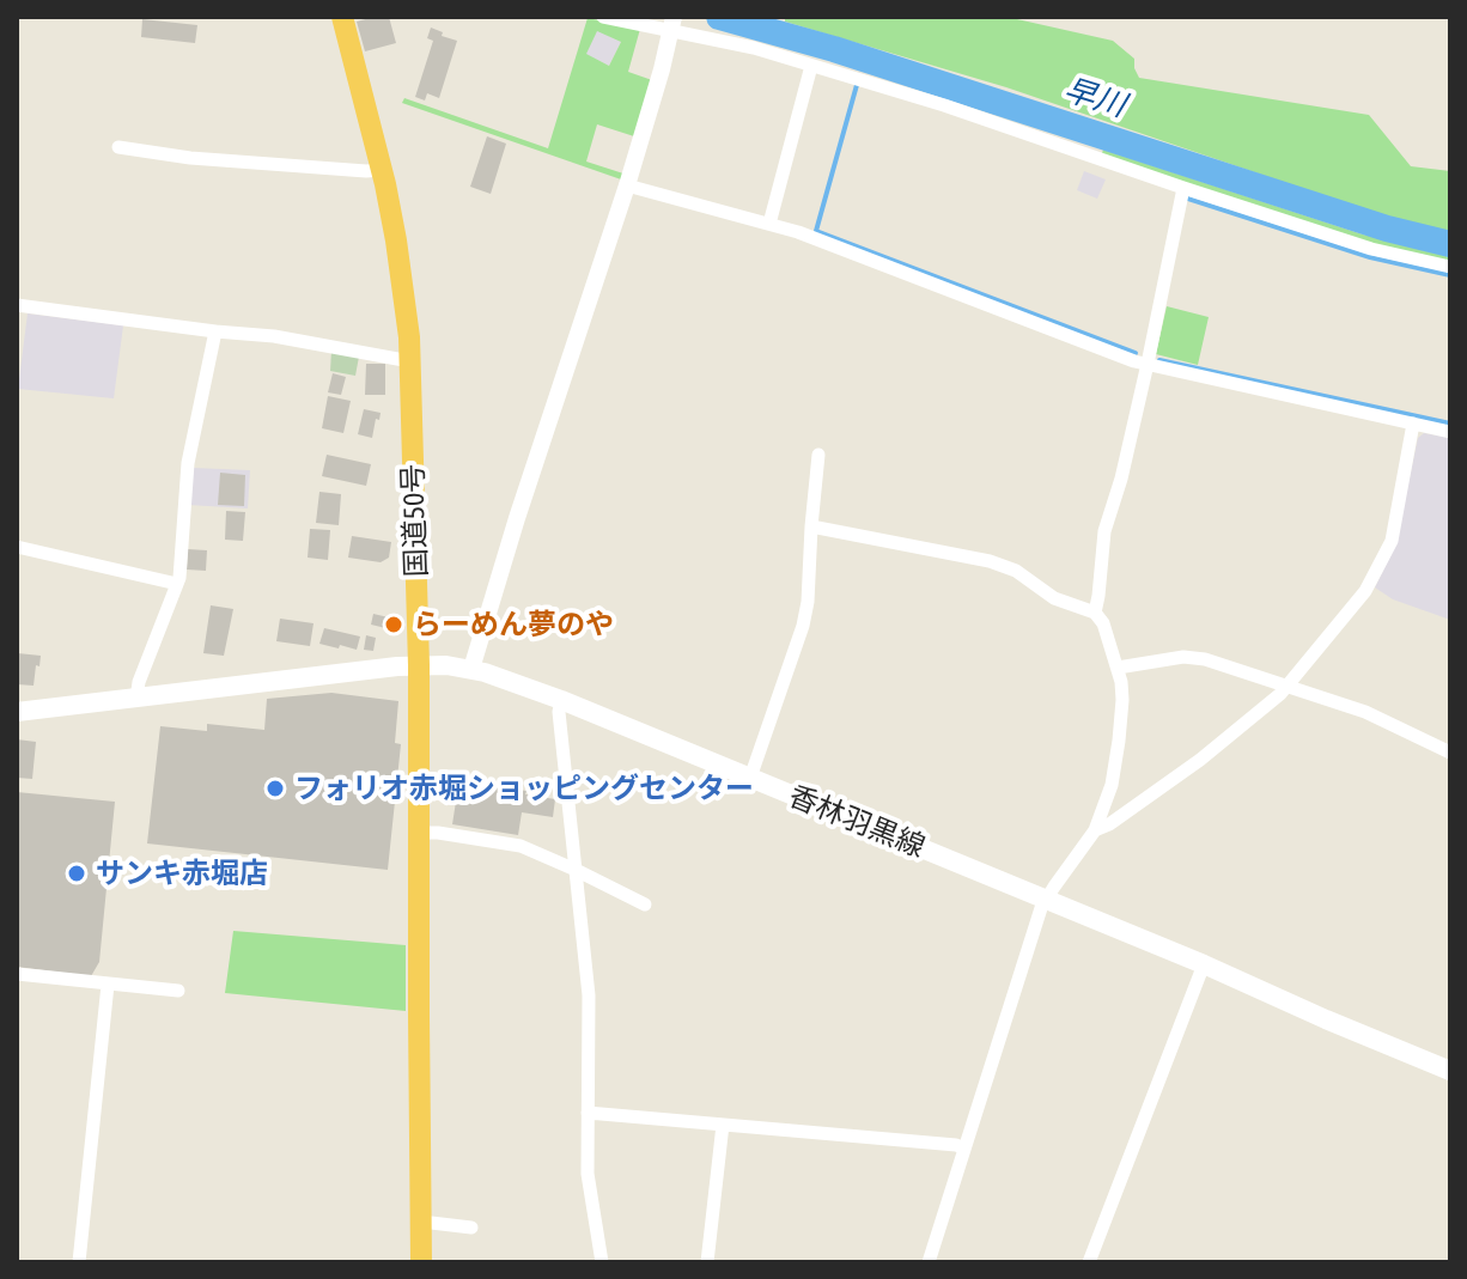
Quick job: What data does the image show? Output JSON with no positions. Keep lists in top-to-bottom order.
{
  "streets": {
    "highway": ["国道50号"],
    "main road": ["香林羽黒線"]
  },
  "crossings": [
    ["国道50号", "香林羽黒線"]
  ],
  "water": ["早川"],
  "places": ["らーめん夢のや", "フォリオ赤堀ショッピングセンター", "サンキ赤堀店"]
}
